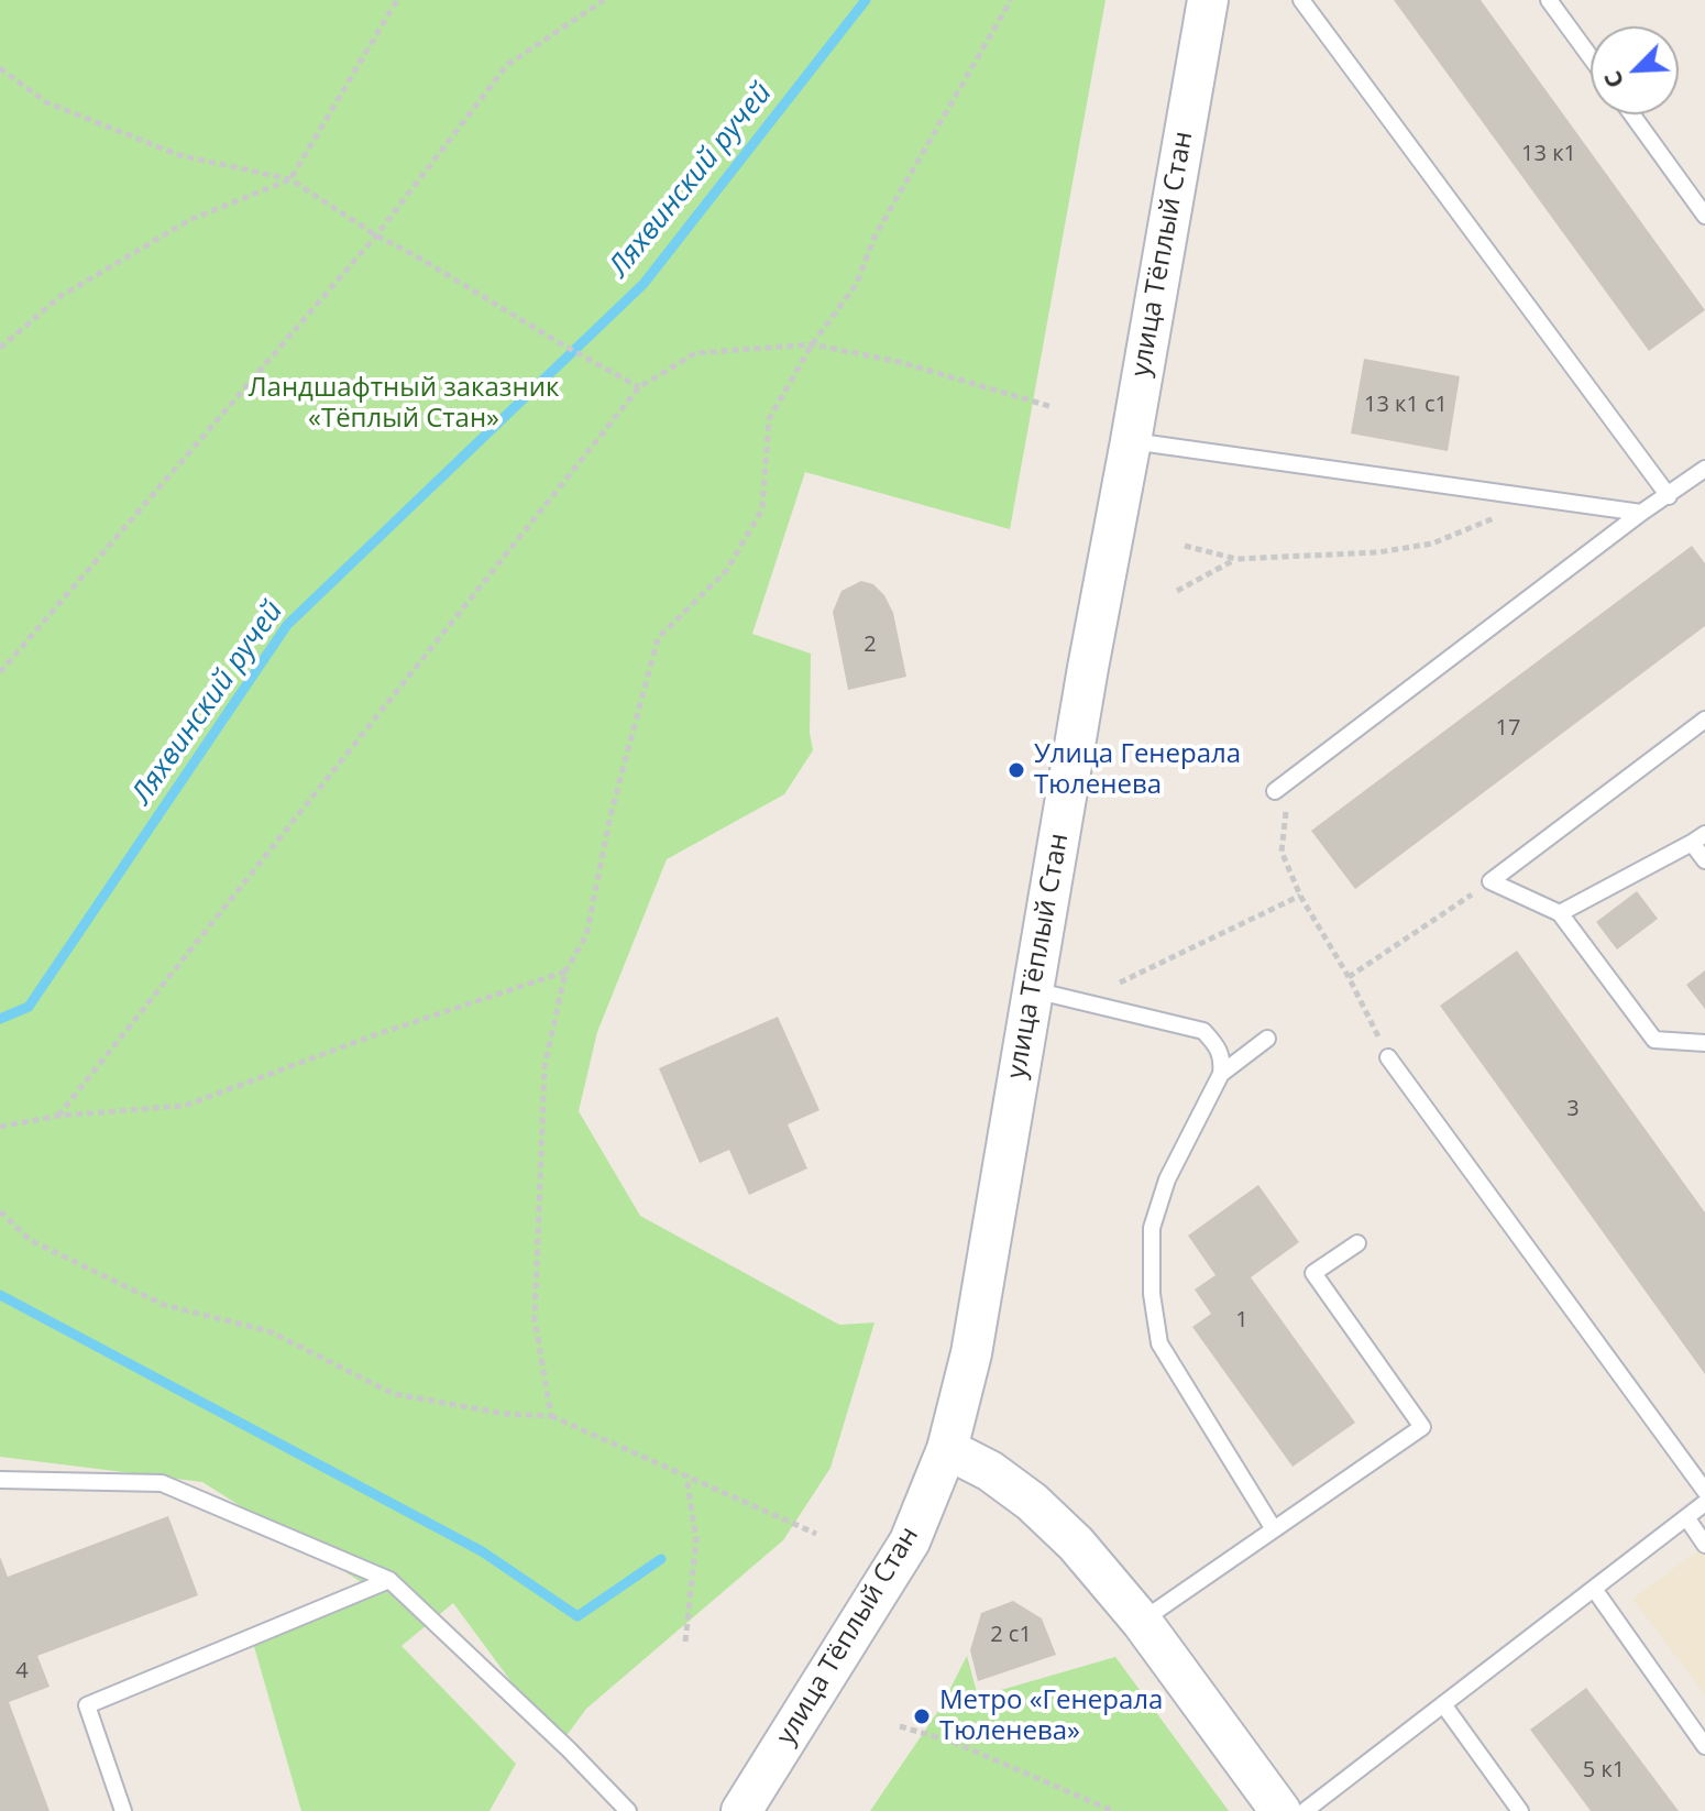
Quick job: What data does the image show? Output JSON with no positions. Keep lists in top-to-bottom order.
{
  "streets": {
    "street": ["улица Тёплый Стан"]
  },
  "water": ["Ляхвинский ручей"],
  "parks": ["Ландшафтный заказник «Тёплый Стан»"],
  "places": ["Улица Генерала Тюленева", "Метро «Генерала Тюленева»"],
  "house_numbers": [
    "13 к1",
    "13 к1 с1",
    "2",
    "17",
    "3",
    "1",
    "2 с1",
    "4",
    "5 к1"
  ],
  "north": "bottom left"
}
